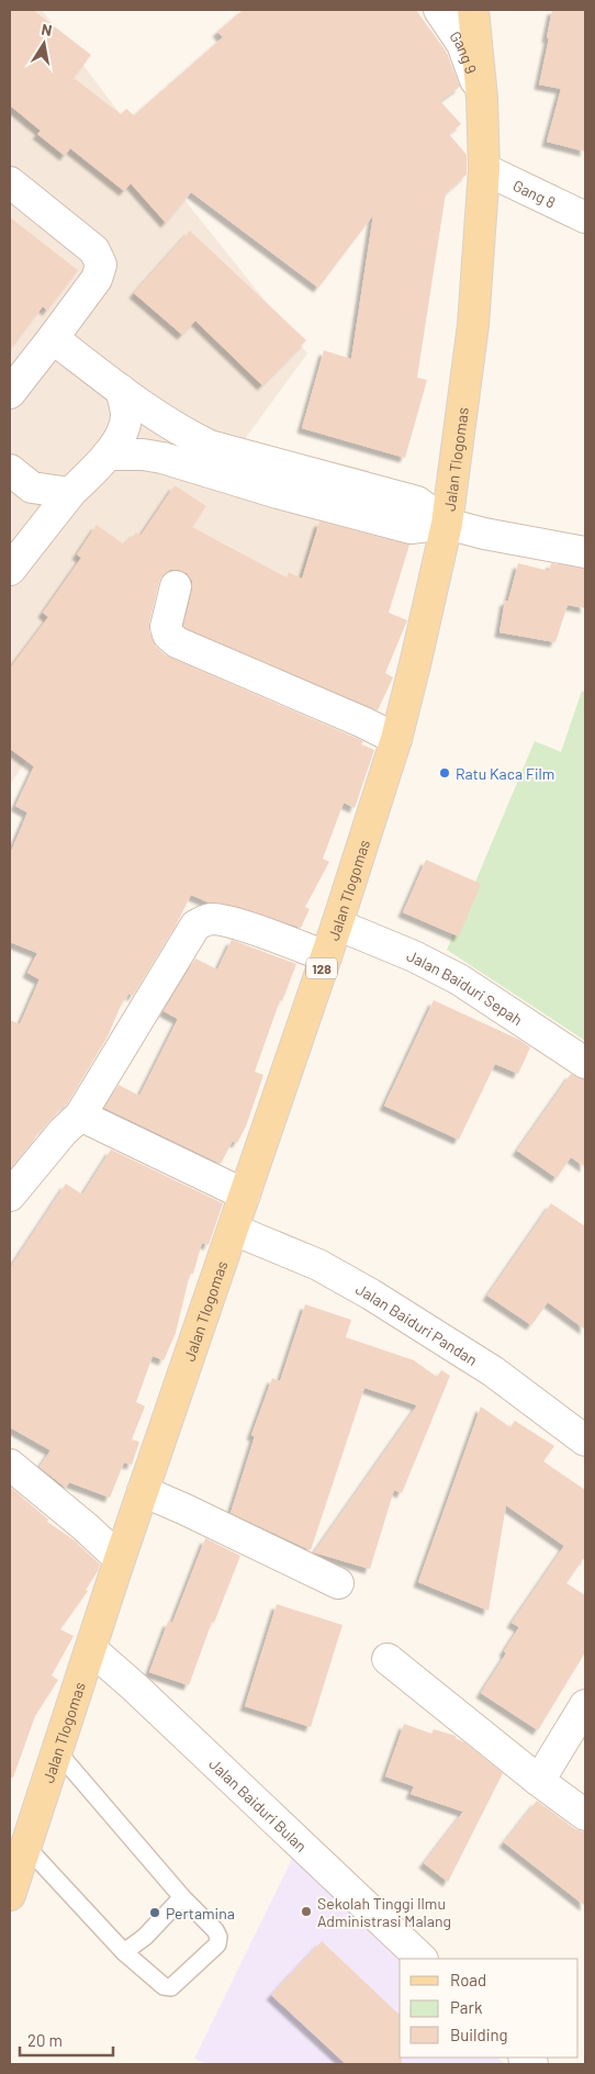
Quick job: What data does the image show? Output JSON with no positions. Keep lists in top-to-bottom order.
{
  "streets": {
    "main road": ["Jalan Tlogomas", "128"],
    "street": [
      "Gang 9",
      "Gang 8",
      "Jalan Baiduri Sepah",
      "Jalan Baiduri Pandan",
      "Jalan Baiduri Bulan"
    ]
  },
  "crossings": [
    ["Gang 9", "Jalan Tlogomas"],
    ["Gang 8", "Jalan Tlogomas"],
    ["Jalan Tlogomas", "Jalan Baiduri Sepah"],
    ["Jalan Tlogomas", "Jalan Baiduri Pandan"],
    ["Jalan Tlogomas", "Jalan Baiduri Bulan"]
  ],
  "places": ["Ratu Kaca Film", "Sekolah Tinggi Ilmu Administrasi Malang", "Pertamina"],
  "legend": ["Road", "Park", "Building"],
  "scale_bar": "20 m",
  "north": "top"
}
